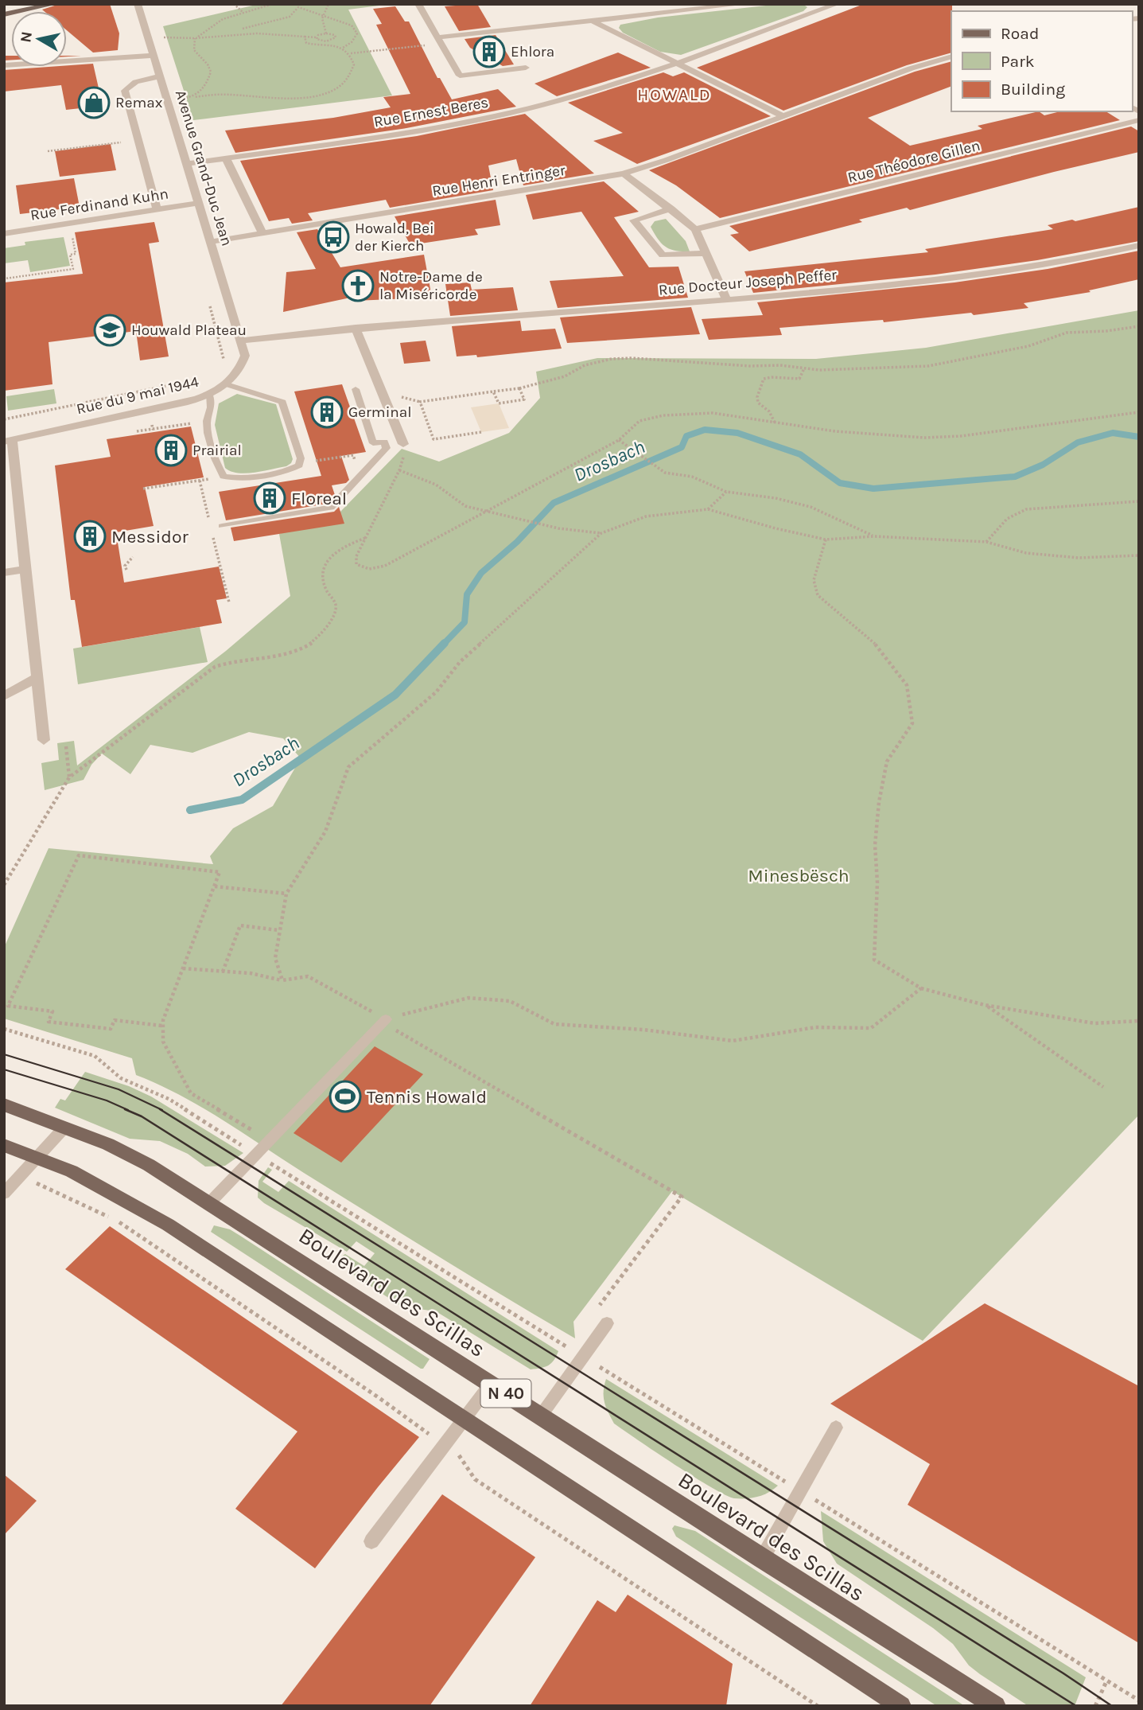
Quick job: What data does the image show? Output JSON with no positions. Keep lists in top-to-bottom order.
{
  "streets": {
    "main road": ["Boulevard des Scillas", "N 40"],
    "street": [
      "Rue Ernest Beres",
      "Rue Théodore Gillen",
      "Avenue Grand-Duc Jean",
      "Rue Henri Entringer",
      "Rue Ferdinand Kuhn",
      "Rue Docteur Joseph Peffer",
      "Rue du 9 mai 1944"
    ]
  },
  "crossings": [
    ["Rue Ernest Beres", "Avenue Grand-Duc Jean"],
    ["Avenue Grand-Duc Jean", "Rue Henri Entringer"],
    ["Avenue Grand-Duc Jean", "Rue Ferdinand Kuhn"],
    ["Avenue Grand-Duc Jean", "Rue Docteur Joseph Peffer"],
    ["Avenue Grand-Duc Jean", "Rue du 9 mai 1944"],
    ["Rue Docteur Joseph Peffer", "Rue du 9 mai 1944"]
  ],
  "districts": ["HOWALD"],
  "water": ["Drosbach"],
  "parks": ["Minesbësch"],
  "places": {
    "building": [
      "Ehlora",
      "Germinal",
      "Prairial",
      "Floreal",
      "Messidor"
    ],
    "shop": ["Remax"],
    "bus stop": ["Howald, Bei der Kierch"],
    "church": ["Notre-Dame de la Miséricorde"],
    "school or university": ["Houwald Plateau"],
    "sports": ["Tennis Howald"]
  },
  "legend": ["Road", "Park", "Building"],
  "north": "left"
}
